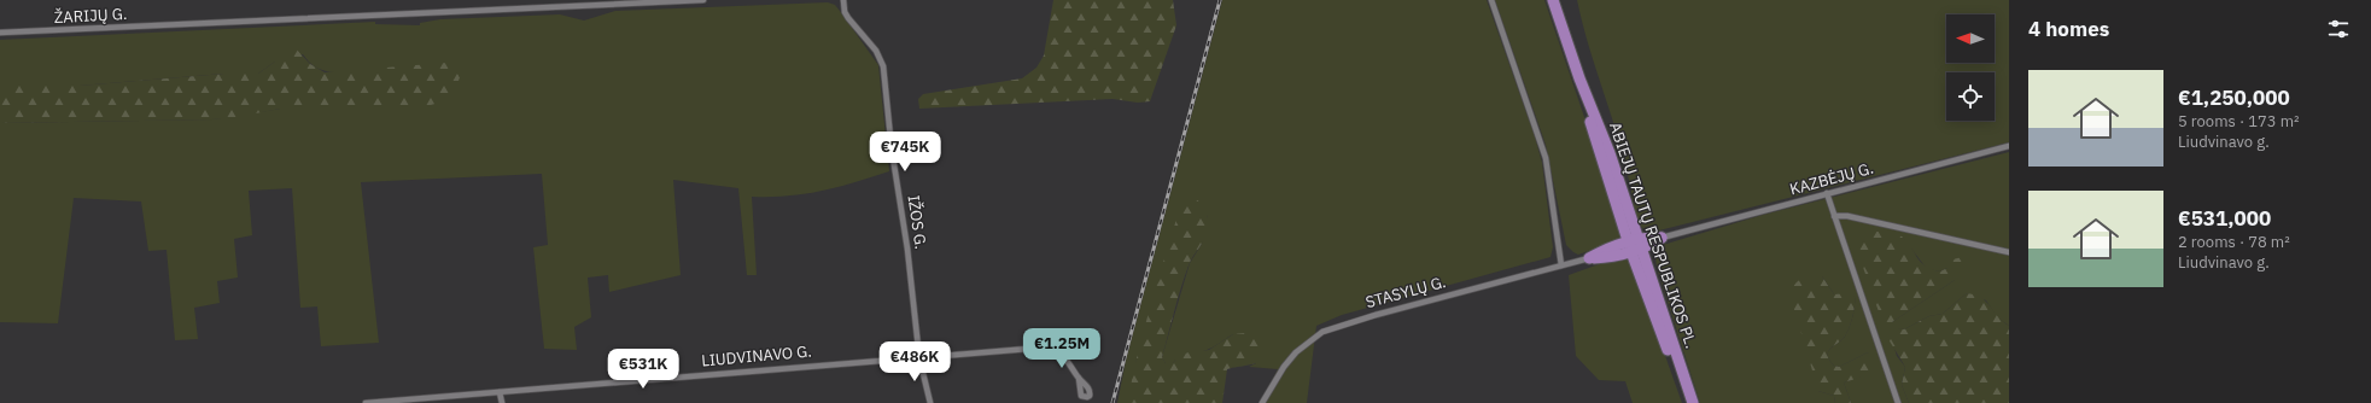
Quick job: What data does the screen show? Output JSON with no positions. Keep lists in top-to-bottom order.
{
  "streets": {
    "highway": ["ABIEJŲ TAUTŲ RESPUBLIKOS PL."],
    "street": [
      "ŽARIJŲ G.",
      "KAZBĖJŲ G.",
      "IŽOS G.",
      "STASYLŲ G.",
      "LIUDVINAVO G."
    ]
  },
  "crossings": [
    ["IŽOS G.", "LIUDVINAVO G."]
  ],
  "north": "left",
  "page": {
    "heading": "4 homes",
    "list": [
      {
        "name": "€1,250,000",
        "note": "5 rooms · 173 m² · Liudvinavo g."
      },
      {
        "name": "€531,000",
        "note": "2 rooms · 78 m² · Liudvinavo g."
      }
    ],
    "price": [
      "€745K",
      "€1.25M",
      "€486K",
      "€531K"
    ]
  }
}
